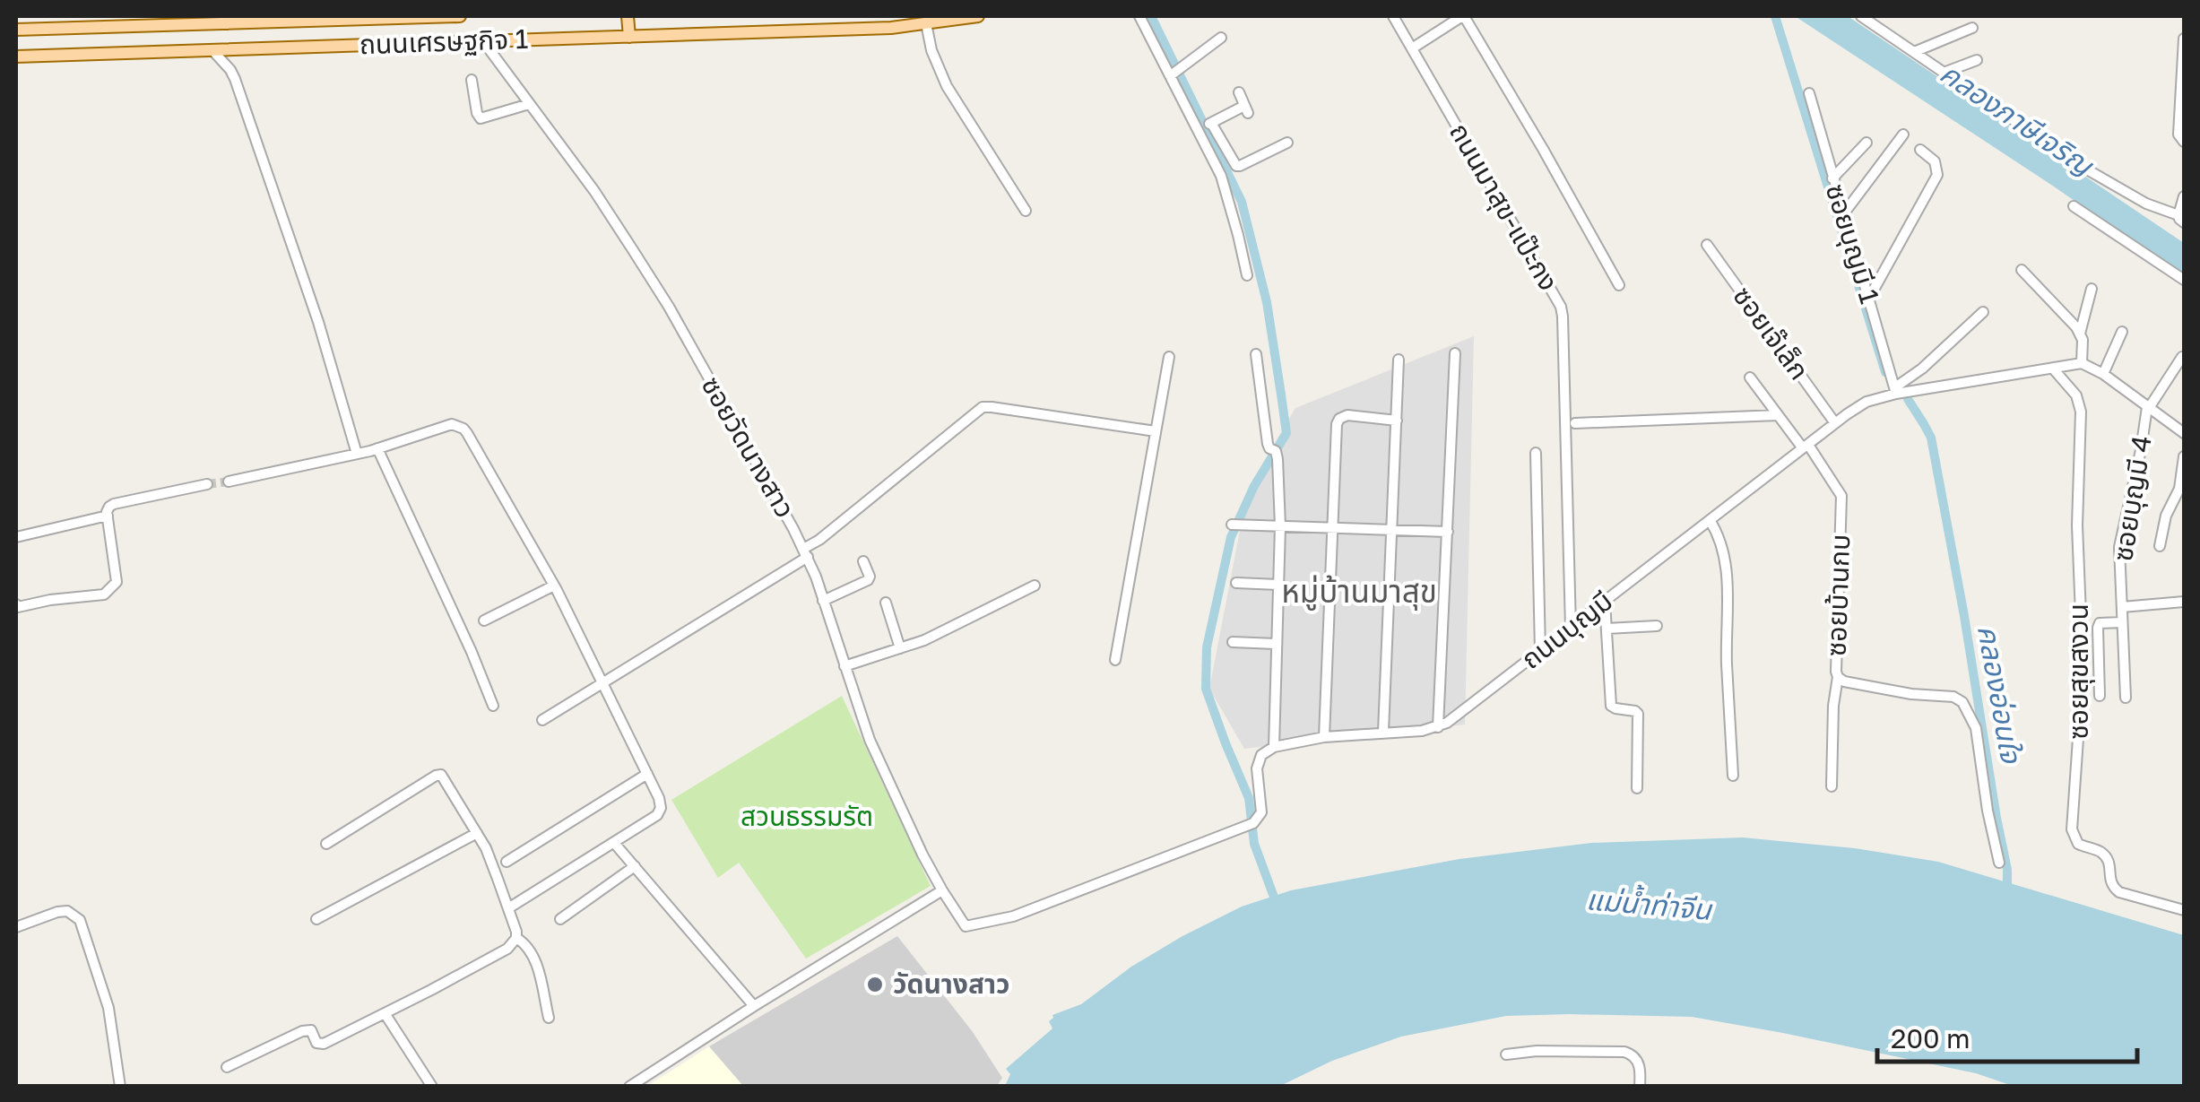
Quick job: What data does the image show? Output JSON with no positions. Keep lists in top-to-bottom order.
{
  "streets": {
    "main road": ["ถนนเศรษฐกิจ 1"],
    "street": [
      "ถนนมาสุข-แป๊ะกง",
      "ซอยบุญมี 1",
      "ซอยเจ๊เล็ก",
      "ซอยวัดนางสาว",
      "ซอยบุญมี 4",
      "ซอยบ้านกบ",
      "ถนนบุญมี",
      "ซอยสุขสงวน"
    ]
  },
  "crossings": [
    ["ถนนเศรษฐกิจ 1", "ซอยวัดนางสาว"],
    ["ถนนมาสุข-แป๊ะกง", "ถนนบุญมี"],
    ["ซอยบุญมี 1", "ถนนบุญมี"],
    ["ซอยเจ๊เล็ก", "ถนนบุญมี"],
    ["ซอยวัดนางสาว", "ถนนบุญมี"],
    ["ซอยบ้านกบ", "ถนนบุญมี"],
    ["ถนนบุญมี", "ซอยสุขสงวน"]
  ],
  "districts": ["หมู่บ้านมาสุข"],
  "water": ["คลองภาษีเจริญ", "คลองอ่อนใจ", "แม่น้ำท่าจีน"],
  "parks": ["สวนธรรมรัต"],
  "places": ["วัดนางสาว"],
  "scale_bar": "200 m"
}
